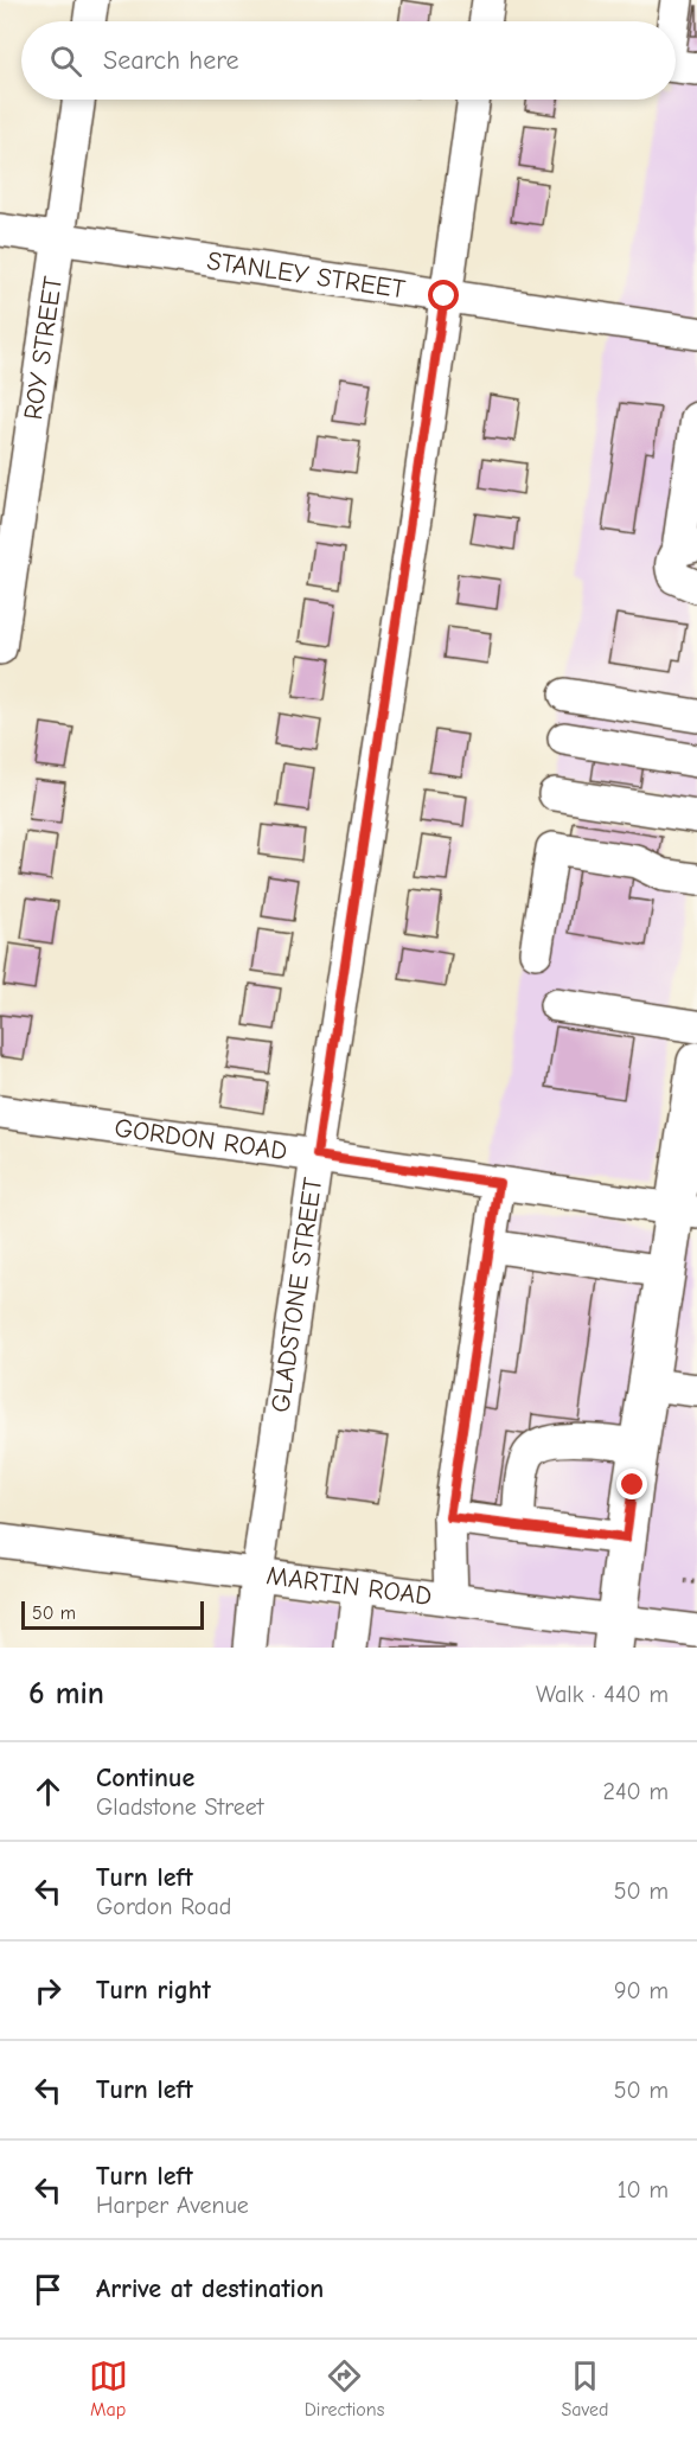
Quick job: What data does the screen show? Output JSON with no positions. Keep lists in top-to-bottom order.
{
  "streets": {
    "street": [
      "STANLEY STREET",
      "ROY STREET",
      "GORDON ROAD",
      "GLADSTONE STREET",
      "MARTIN ROAD"
    ]
  },
  "crossings": [
    ["STANLEY STREET", "ROY STREET"],
    ["STANLEY STREET", "GLADSTONE STREET"],
    ["GORDON ROAD", "GLADSTONE STREET"],
    ["GLADSTONE STREET", "MARTIN ROAD"]
  ],
  "scale_bar": "50 m",
  "page": {
    "search": "Search here",
    "scale": "50 m",
    "heading": ["6 min", "Walk · 440 m"],
    "list": [
      ["Continue", "Gladstone Street", "240 m"],
      ["Turn left", "Gordon Road", "50 m"],
      ["Turn right", "90 m"],
      ["Turn left", "50 m"],
      ["Turn left", "Harper Avenue", "10 m"],
      "Arrive at destination"
    ],
    "nav": ["Map", "Directions", "Saved"]
  }
}
